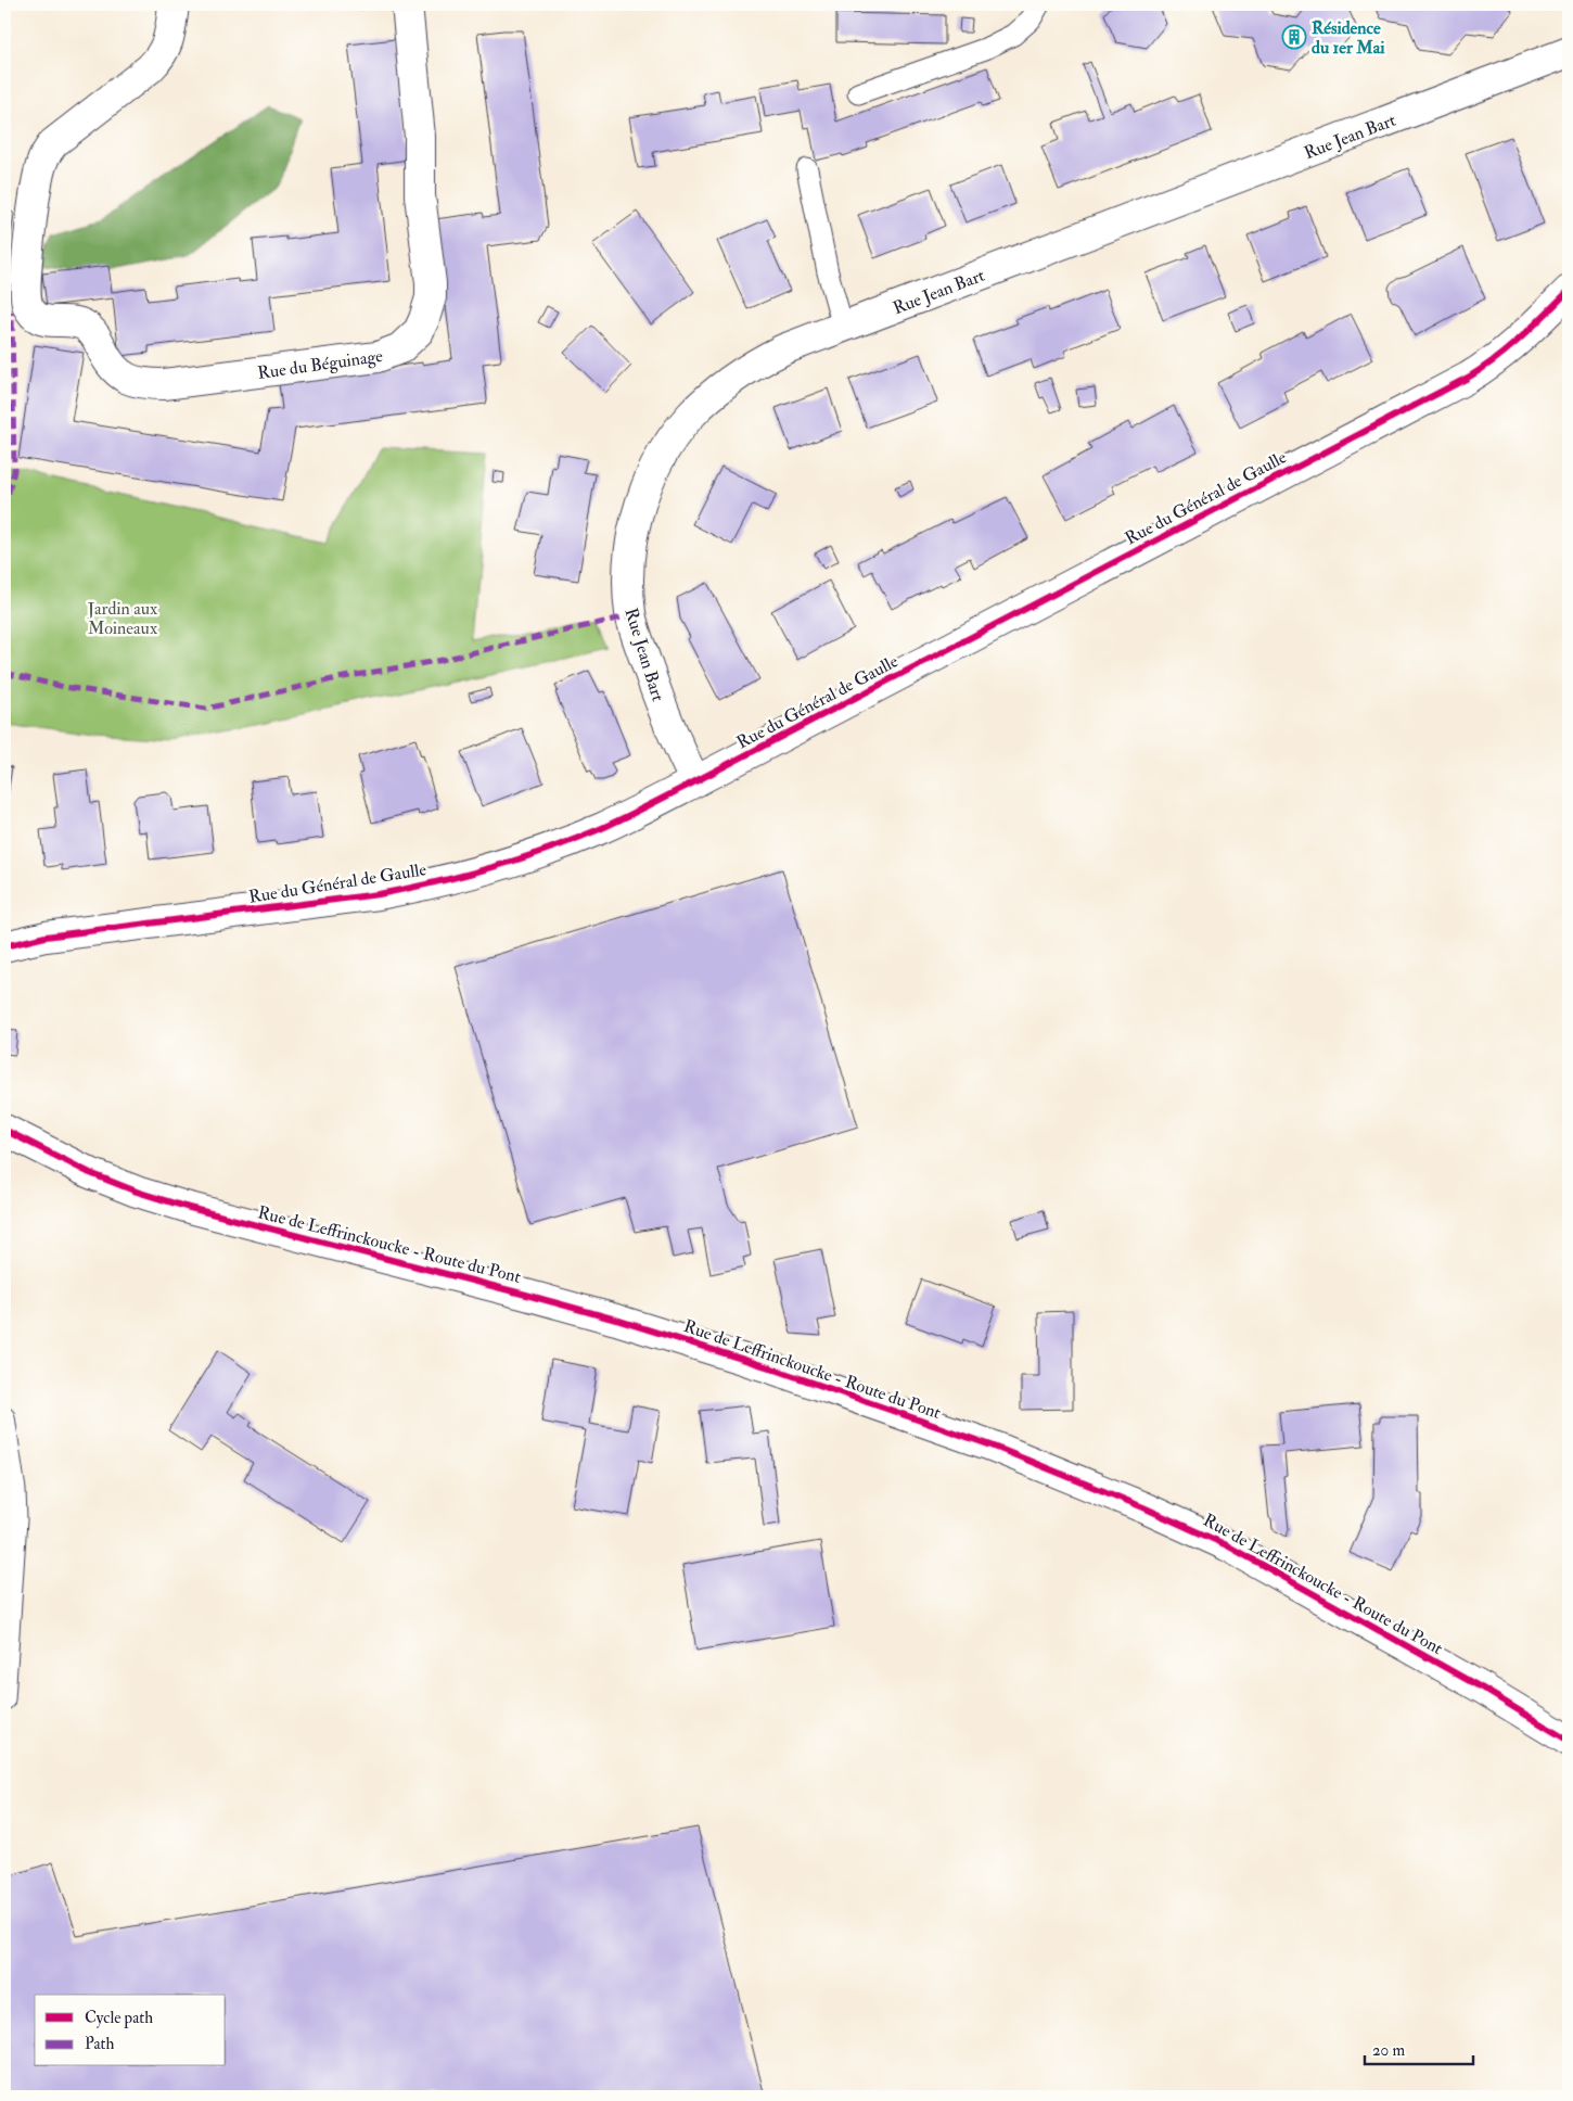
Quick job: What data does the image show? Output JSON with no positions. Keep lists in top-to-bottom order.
{
  "streets": {
    "street": [
      "Rue Jean Bart",
      "Rue du Béguinage",
      "Rue du Général de Gaulle",
      "Rue de Leffrinckoucke - Route du Pont"
    ]
  },
  "crossings": [
    ["Rue Jean Bart", "Rue du Général de Gaulle"]
  ],
  "parks": ["Jardin aux Moineaux"],
  "places": {
    "building": ["Résidence du 1er Mai"]
  },
  "legend": ["Cycle path", "Path"],
  "scale_bar": "20 m"
}
